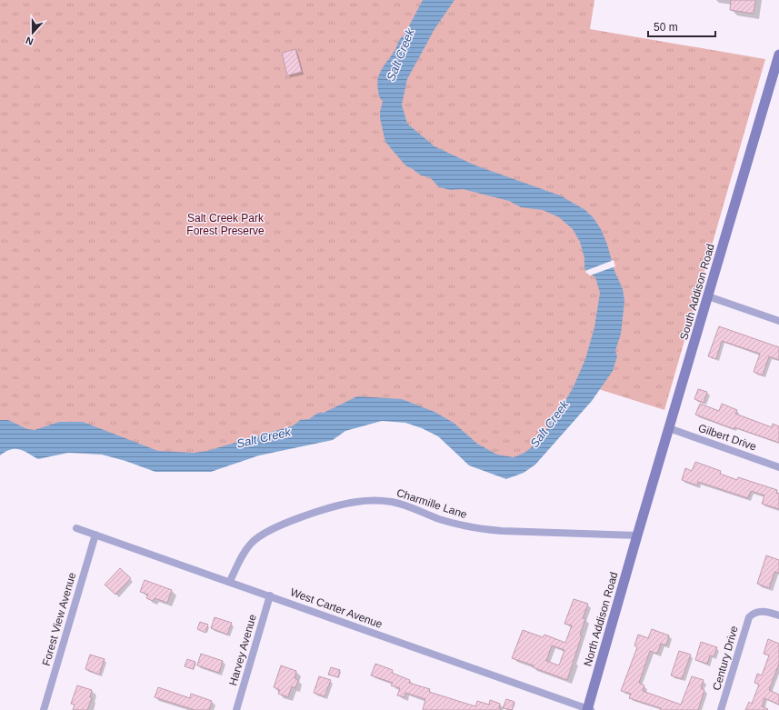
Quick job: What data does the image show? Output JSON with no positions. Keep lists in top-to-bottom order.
{
  "streets": {
    "street": [
      "South Addison Road",
      "Gilbert Drive",
      "Charmille Lane",
      "West Carter Avenue",
      "Forest View Avenue",
      "North Addison Road",
      "Harvey Avenue",
      "Century Drive"
    ]
  },
  "crossings": [
    ["South Addison Road", "Gilbert Drive"],
    ["South Addison Road", "Charmille Lane"],
    ["South Addison Road", "North Addison Road"],
    ["Charmille Lane", "West Carter Avenue"],
    ["Charmille Lane", "North Addison Road"],
    ["West Carter Avenue", "Forest View Avenue"],
    ["West Carter Avenue", "North Addison Road"],
    ["West Carter Avenue", "Harvey Avenue"]
  ],
  "water": ["Salt Creek"],
  "parks": ["Salt Creek Park Forest Preserve"],
  "scale_bar": "50 m",
  "north": "bottom"
}
